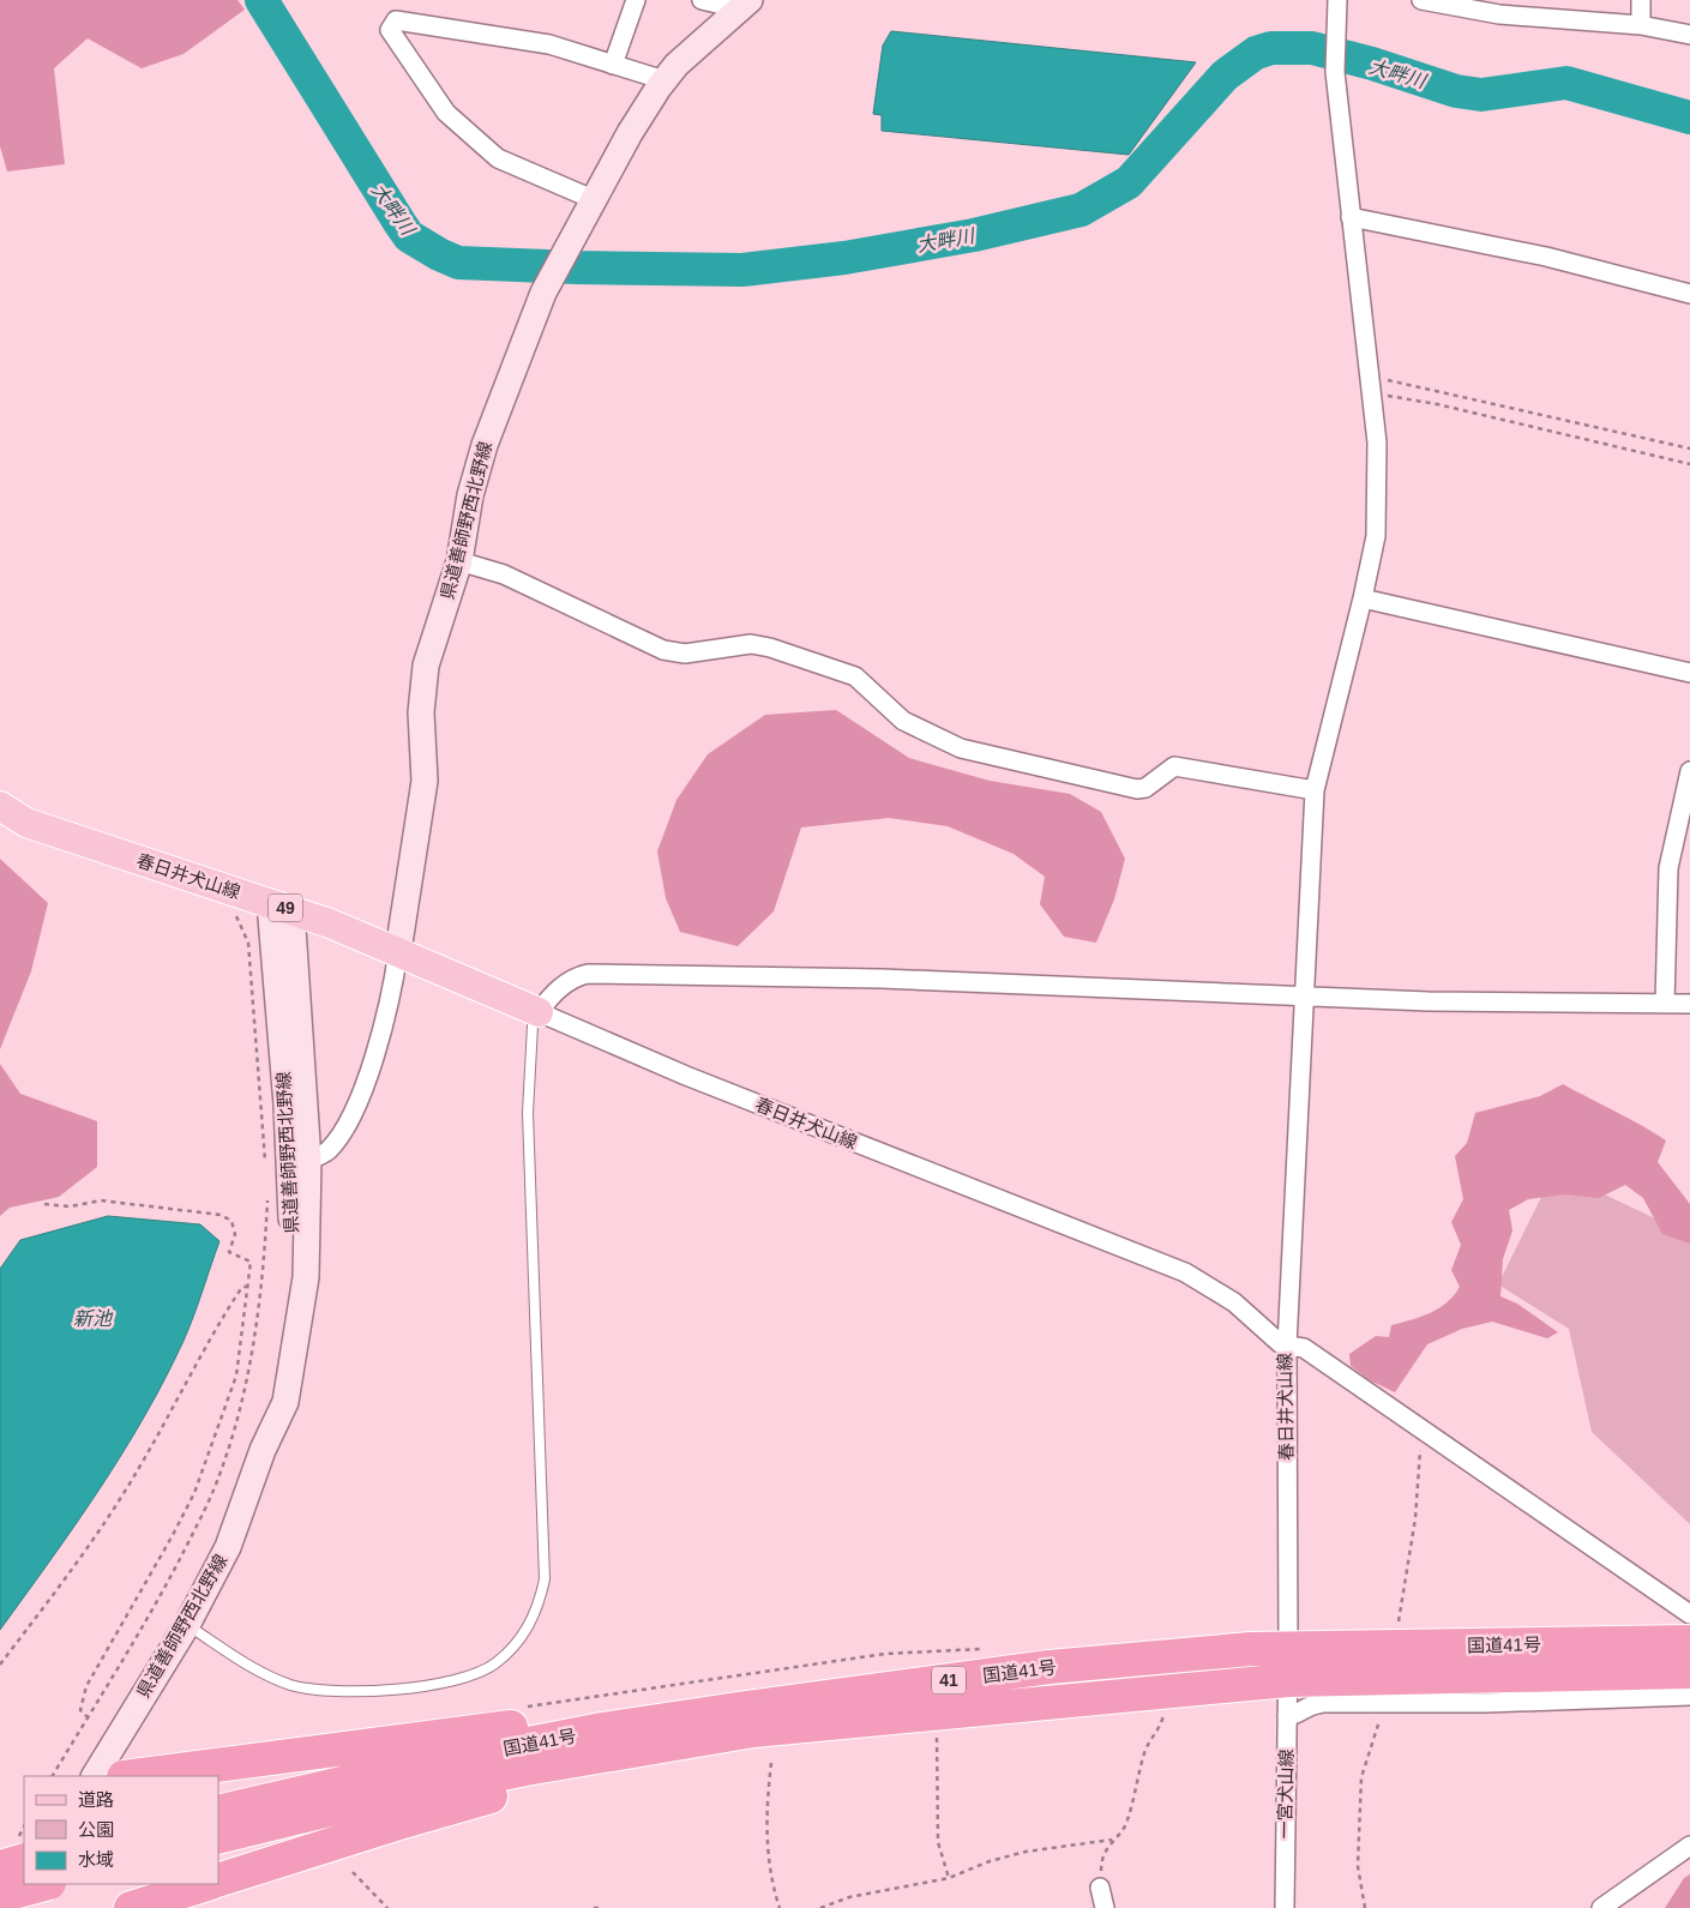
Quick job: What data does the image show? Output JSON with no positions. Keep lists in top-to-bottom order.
{
  "streets": {
    "highway": ["国道41号", "41"],
    "main road": ["県道善師野西北野線", "春日井犬山線", "49"],
    "street": ["一宮犬山線"]
  },
  "crossings": [
    ["県道善師野西北野線", "春日井犬山線"],
    ["春日井犬山線", "国道41号"],
    ["春日井犬山線", "一宮犬山線"],
    ["国道41号", "一宮犬山線"]
  ],
  "water": ["大畔川", "新池"],
  "legend": ["道路", "公園", "水域"]
}
